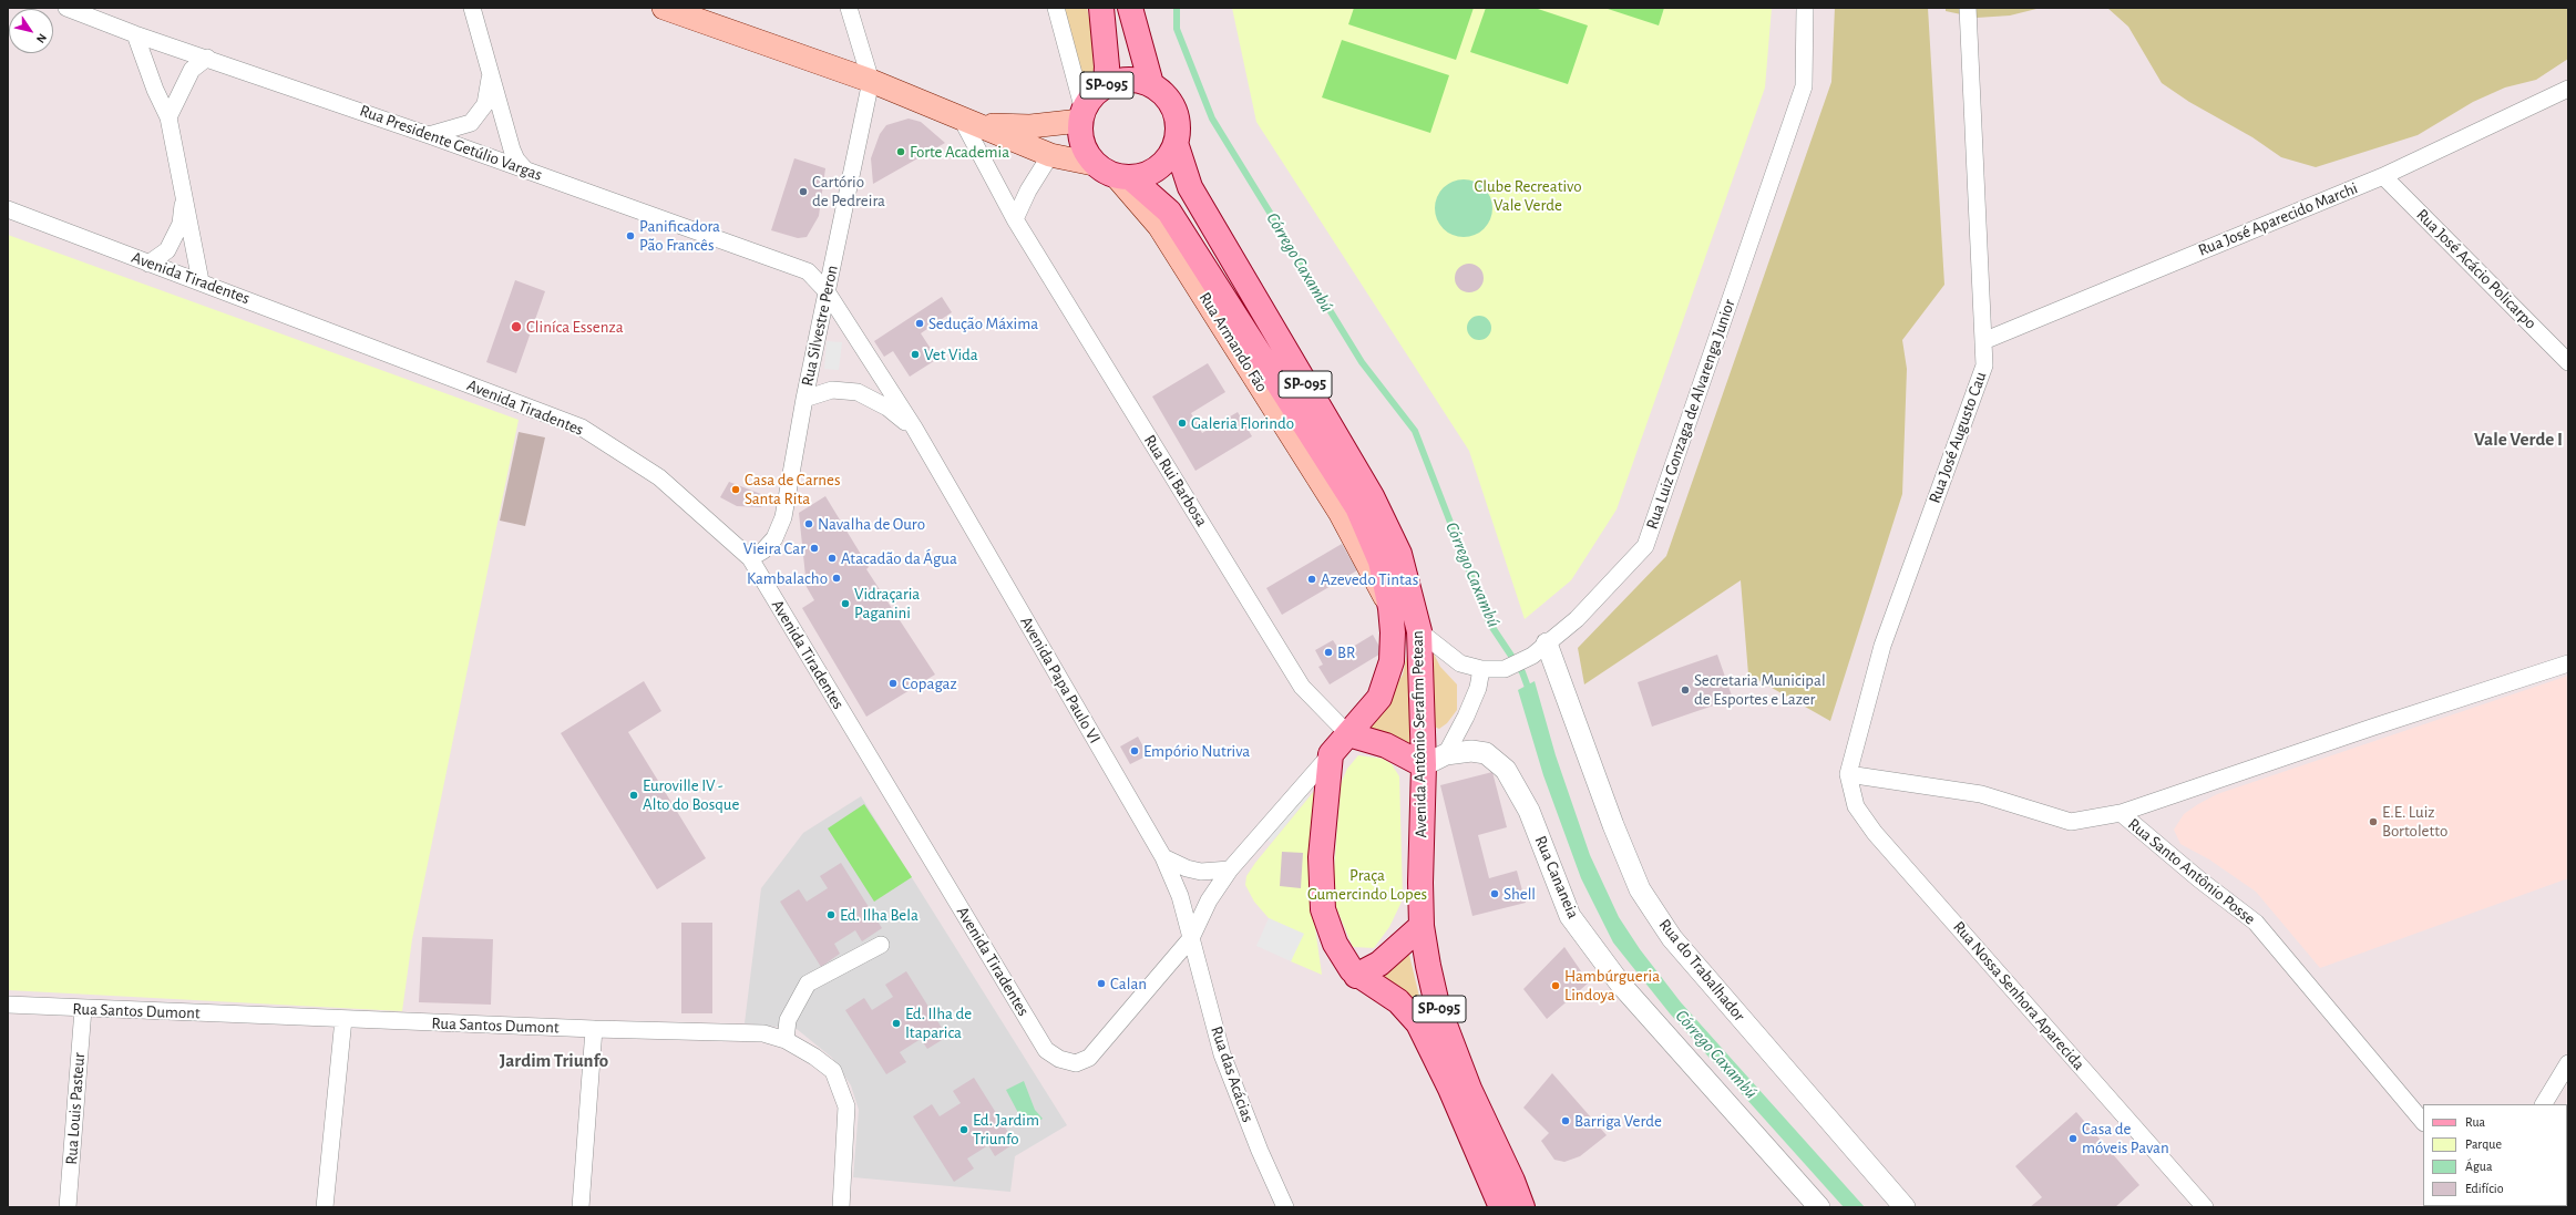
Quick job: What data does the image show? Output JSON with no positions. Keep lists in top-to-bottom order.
{
  "streets": {
    "main road": ["SP-095", "Avenida Antônio Serafim Petean"],
    "street": [
      "Rua Presidente Getúlio Vargas",
      "Rua José Aparecido Marchi",
      "Rua José Acácio Policarpo",
      "Avenida Tiradentes",
      "Rua Silvestre Peron",
      "Rua Luiz Gonzaga de Alvarenga Junior",
      "Rua José Augusto Cau",
      "Rua Rui Barbosa",
      "Avenida Papa Paulo VI",
      "Rua Santo Antônio Posse",
      "Rua Cananeia",
      "Rua do Trabalhador",
      "Rua Nossa Senhora Aparecida",
      "Rua Santos Dumont",
      "Rua das Acácias",
      "Rua Louis Pasteur"
    ]
  },
  "crossings": [
    ["SP-095", "Rua Rui Barbosa"],
    ["SP-095", "Avenida Antônio Serafim Petean"],
    ["Rua Presidente Getúlio Vargas", "Rua Silvestre Peron"],
    ["Rua Presidente Getúlio Vargas", "Avenida Papa Paulo VI"],
    ["Rua José Aparecido Marchi", "Rua José Acácio Policarpo"],
    ["Rua José Aparecido Marchi", "Rua José Augusto Cau"],
    ["Avenida Tiradentes", "Rua Silvestre Peron"],
    ["Avenida Tiradentes", "Avenida Papa Paulo VI"],
    ["Avenida Tiradentes", "Rua das Acácias"],
    ["Rua Silvestre Peron", "Avenida Papa Paulo VI"],
    ["Rua Luiz Gonzaga de Alvarenga Junior", "Avenida Antônio Serafim Petean"],
    ["Rua Luiz Gonzaga de Alvarenga Junior", "Rua do Trabalhador"],
    ["Rua José Augusto Cau", "Rua Santo Antônio Posse"],
    ["Rua José Augusto Cau", "Rua Nossa Senhora Aparecida"],
    ["Rua Rui Barbosa", "Avenida Antônio Serafim Petean"],
    ["Avenida Papa Paulo VI", "Rua das Acácias"],
    ["Avenida Antônio Serafim Petean", "Rua Cananeia"],
    ["Rua Santo Antônio Posse", "Rua Nossa Senhora Aparecida"],
    ["Rua Santos Dumont", "Rua Louis Pasteur"]
  ],
  "districts": ["Vale Verde I", "Jardim Triunfo"],
  "water": ["Córrego Caxambú"],
  "parks": ["Clube Recreativo Vale Verde", "Praça Gumercindo Lopes"],
  "places": [
    "Forte Academia",
    "Cartório de Pedreira",
    "Panificadora Pão Francês",
    "Sedução Máxima",
    "Cliníca Essenza",
    "Vet Vida",
    "Galeria Florindo",
    "Casa de Carnes Santa Rita",
    "Navalha de Ouro",
    "Vieira Car",
    "Atacadão da Água",
    "Kambalacho",
    "Azevedo Tintas",
    "Vidraçaria Paganini",
    "BR",
    "Copagaz",
    "Secretaria Municipal de Esportes e Lazer",
    "Empório Nutriva",
    "Euroville IV - Alto do Bosque",
    "E.E. Luiz Bortoletto",
    "Shell",
    "Ed. Ilha Bela",
    "Calan",
    "Hambúrgueria Lindoya",
    "Ed. Ilha de Itaparica",
    "Barriga Verde",
    "Ed. Jardim Triunfo",
    "Casa de móveis Pavan"
  ],
  "legend": [
    "Rua",
    "Parque",
    "Água",
    "Edifício"
  ],
  "north": "bottom right"
}
